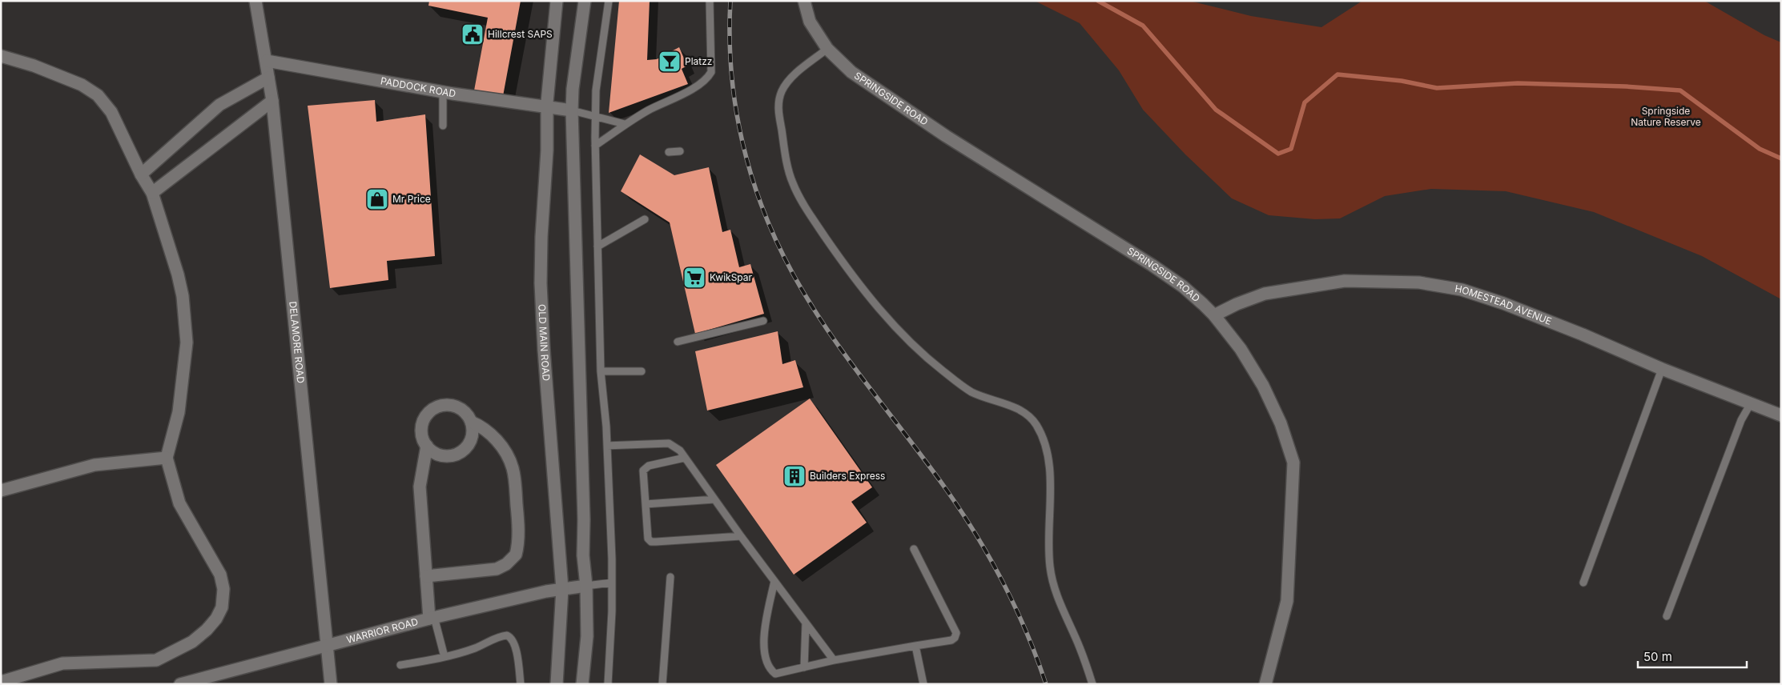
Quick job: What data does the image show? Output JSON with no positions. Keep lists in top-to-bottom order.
{
  "streets": {
    "street": [
      "PADDOCK ROAD",
      "SPRINGSIDE ROAD",
      "HOMESTEAD AVENUE",
      "DELAMORE ROAD",
      "OLD MAIN ROAD",
      "WARRIOR ROAD"
    ]
  },
  "crossings": [
    ["PADDOCK ROAD", "DELAMORE ROAD"],
    ["PADDOCK ROAD", "OLD MAIN ROAD"],
    ["SPRINGSIDE ROAD", "HOMESTEAD AVENUE"],
    ["DELAMORE ROAD", "WARRIOR ROAD"],
    ["OLD MAIN ROAD", "WARRIOR ROAD"]
  ],
  "parks": ["Springside Nature Reserve"],
  "places": {
    "public building": ["Hillcrest SAPS"],
    "bar": ["Platzz"],
    "shop": ["Mr Price"],
    "supermarket": ["KwikSpar"],
    "building": ["Builders Express"]
  },
  "scale_bar": "50 m"
}
